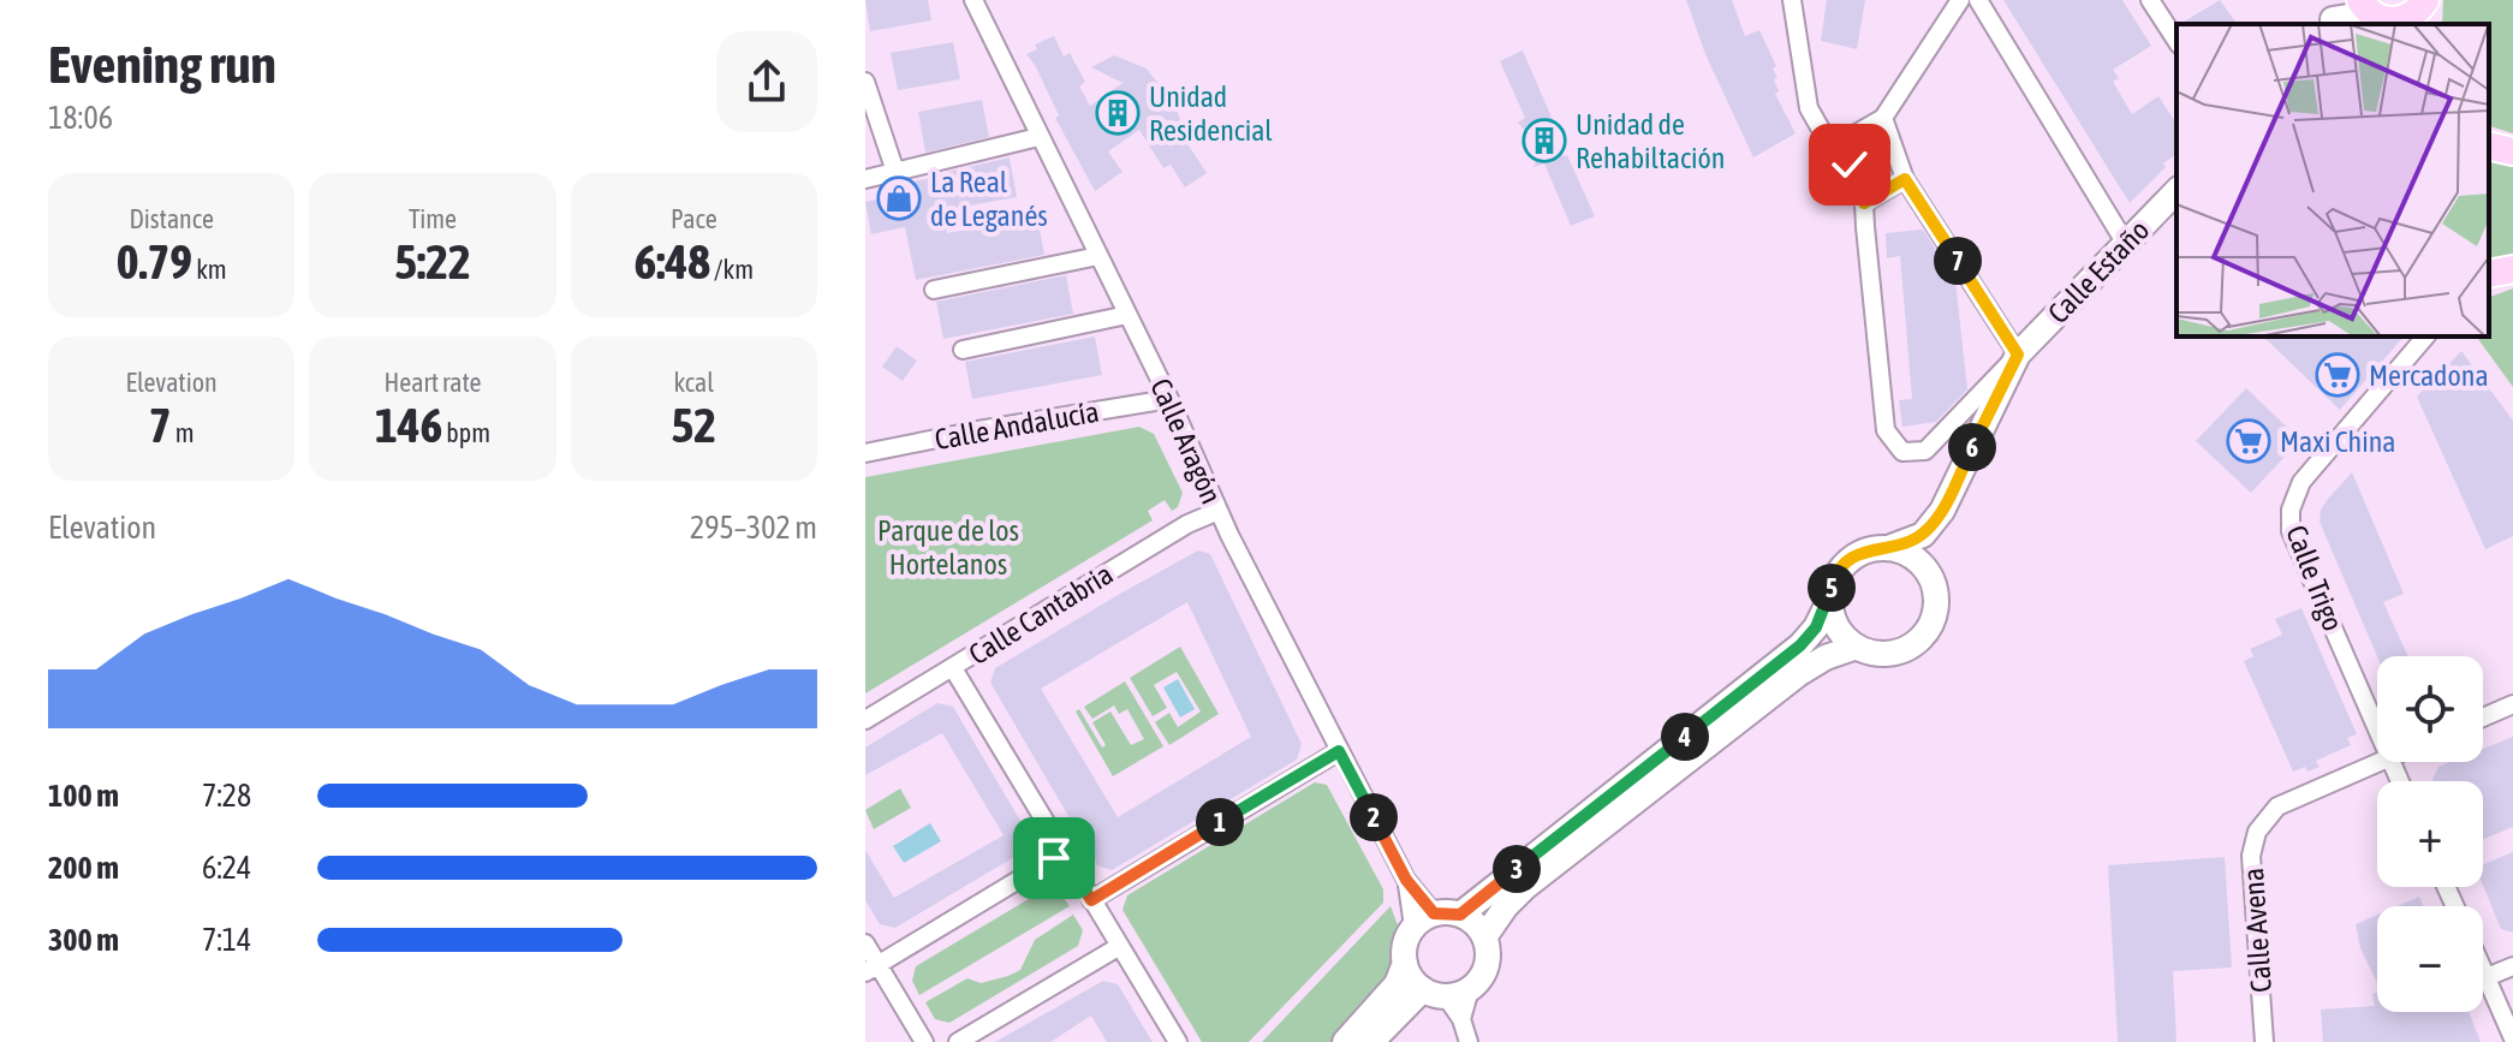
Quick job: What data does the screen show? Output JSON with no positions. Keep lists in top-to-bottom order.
{
  "streets": {
    "main road": ["Calle Estaño"],
    "street": [
      "Calle Andalucía",
      "Calle Aragón",
      "Calle Trigo",
      "Calle Cantabria",
      "Calle Avena"
    ]
  },
  "crossings": [
    ["Calle Andalucía", "Calle Aragón"],
    ["Calle Aragón", "Calle Cantabria"]
  ],
  "parks": ["Parque de los Hortelanos"],
  "places": {
    "building": ["Unidad Residencial", "Unidad de Rehabiltación"],
    "shop": ["La Real de Leganés"],
    "supermarket": ["Mercadona", "Maxi China"]
  },
  "page": {
    "heading": ["Evening run", "18:06"],
    "stats": [
      ["Distance", "0.79 km"],
      ["Time", "5:22"],
      ["Pace", "6:48 /km"],
      ["Elevation", "7 m"],
      ["Heart rate", "146 bpm"],
      ["kcal", "52"]
    ],
    "pins": [
      "7",
      "6",
      "5",
      "4",
      "2",
      "1",
      "3"
    ],
    "chart": ["Elevation", "295–302 m"],
    "map_buttons": ["+", "−"],
    "list": [
      {
        "name": "100 m",
        "note": "7:28"
      },
      {
        "name": "200 m",
        "note": "6:24"
      },
      {
        "name": "300 m",
        "note": "7:14"
      }
    ]
  }
}
